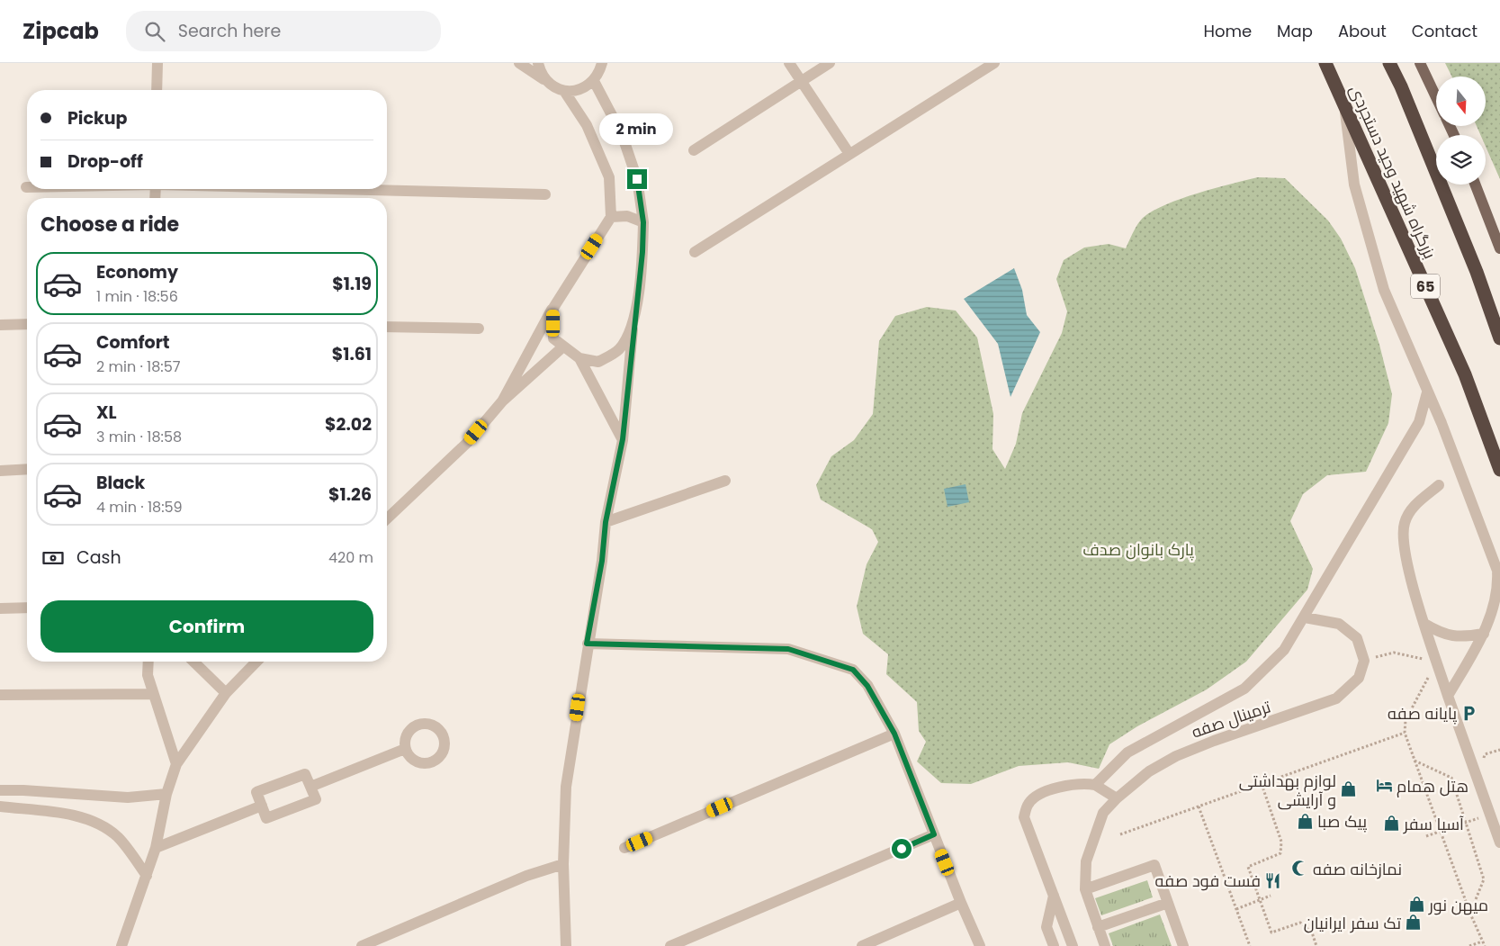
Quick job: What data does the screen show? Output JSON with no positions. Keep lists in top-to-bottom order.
{
  "streets": {
    "highway": ["بزرگراه شهید وحید دستجردی", "65"],
    "street": ["ترمینال صفه"]
  },
  "parks": ["پارک بانوان صدف"],
  "places": {
    "parking": ["پایانه صفه"],
    "hotel": ["هتل همام"],
    "shop": [
      "لوازم بهداشتی و آرایشی",
      "پیک صبا",
      "آسیا سفر",
      "میهن نور",
      "تک سفر ایرانیان"
    ],
    "mosque": ["نمازخانه صفه"],
    "restaurant": ["فست فود صفه"]
  },
  "north": "bottom",
  "page": {
    "header": "Zipcab",
    "search": "Search here",
    "nav": [
      "Home",
      "Map",
      "About",
      "Contact"
    ],
    "banner": ["Pickup", "Drop-off"],
    "bubble": "2 min",
    "heading": "Choose a ride",
    "list": [
      {
        "name": "Economy",
        "note": "1 min · 18:56",
        "value": "$1.19"
      },
      {
        "name": "Comfort",
        "note": "2 min · 18:57",
        "value": "$1.61"
      },
      {
        "name": "XL",
        "note": "3 min · 18:58",
        "value": "$2.02"
      },
      {
        "name": "Black",
        "note": "4 min · 18:59",
        "value": "$1.26"
      }
    ],
    "pay": ["Cash", "420 m"],
    "buttons": "Confirm"
  }
}
